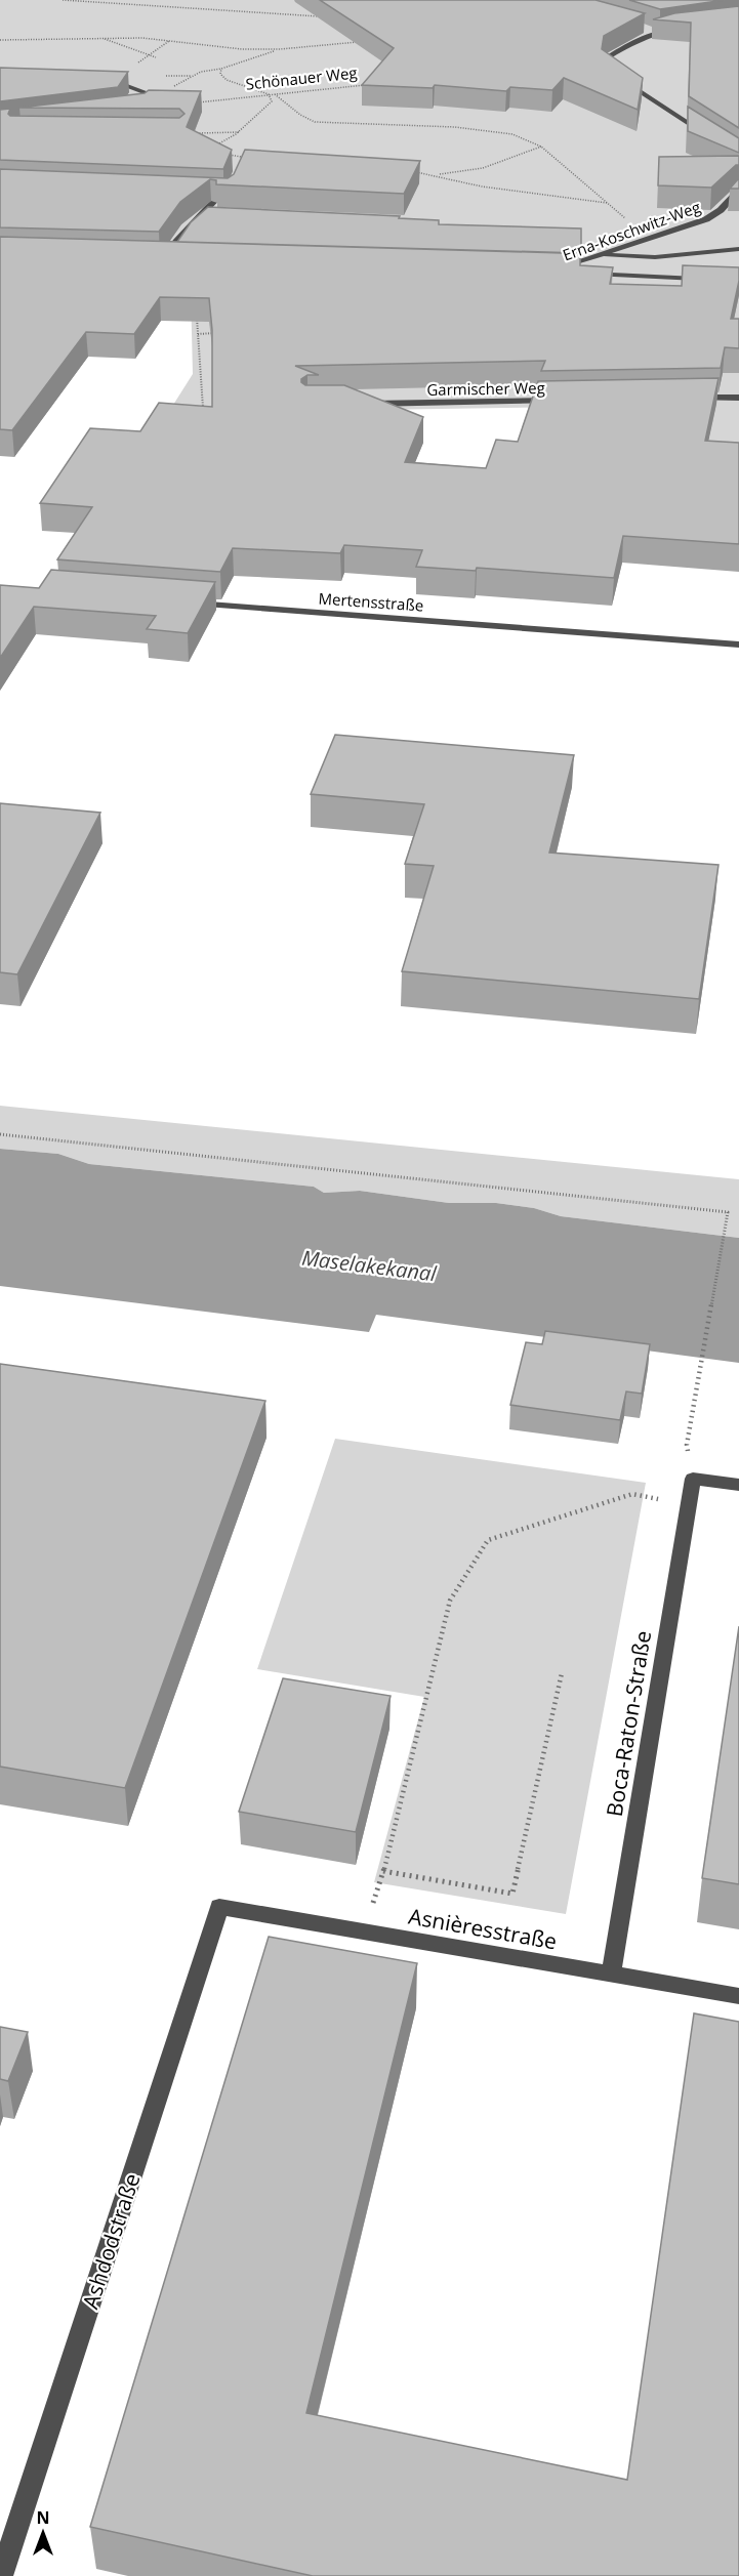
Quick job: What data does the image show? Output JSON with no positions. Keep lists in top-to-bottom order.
{
  "streets": {
    "street": [
      "Erna-Koschwitz-Weg",
      "Garmischer Weg",
      "Mertensstraße",
      "Boca-Raton-Straße",
      "Asnièresstraße",
      "Ashdodstraße"
    ],
    "path": ["Schönauer Weg"]
  },
  "crossings": [
    ["Boca-Raton-Straße", "Asnièresstraße"],
    ["Asnièresstraße", "Ashdodstraße"]
  ],
  "water": ["Maselakekanal"],
  "north": "top"
}
